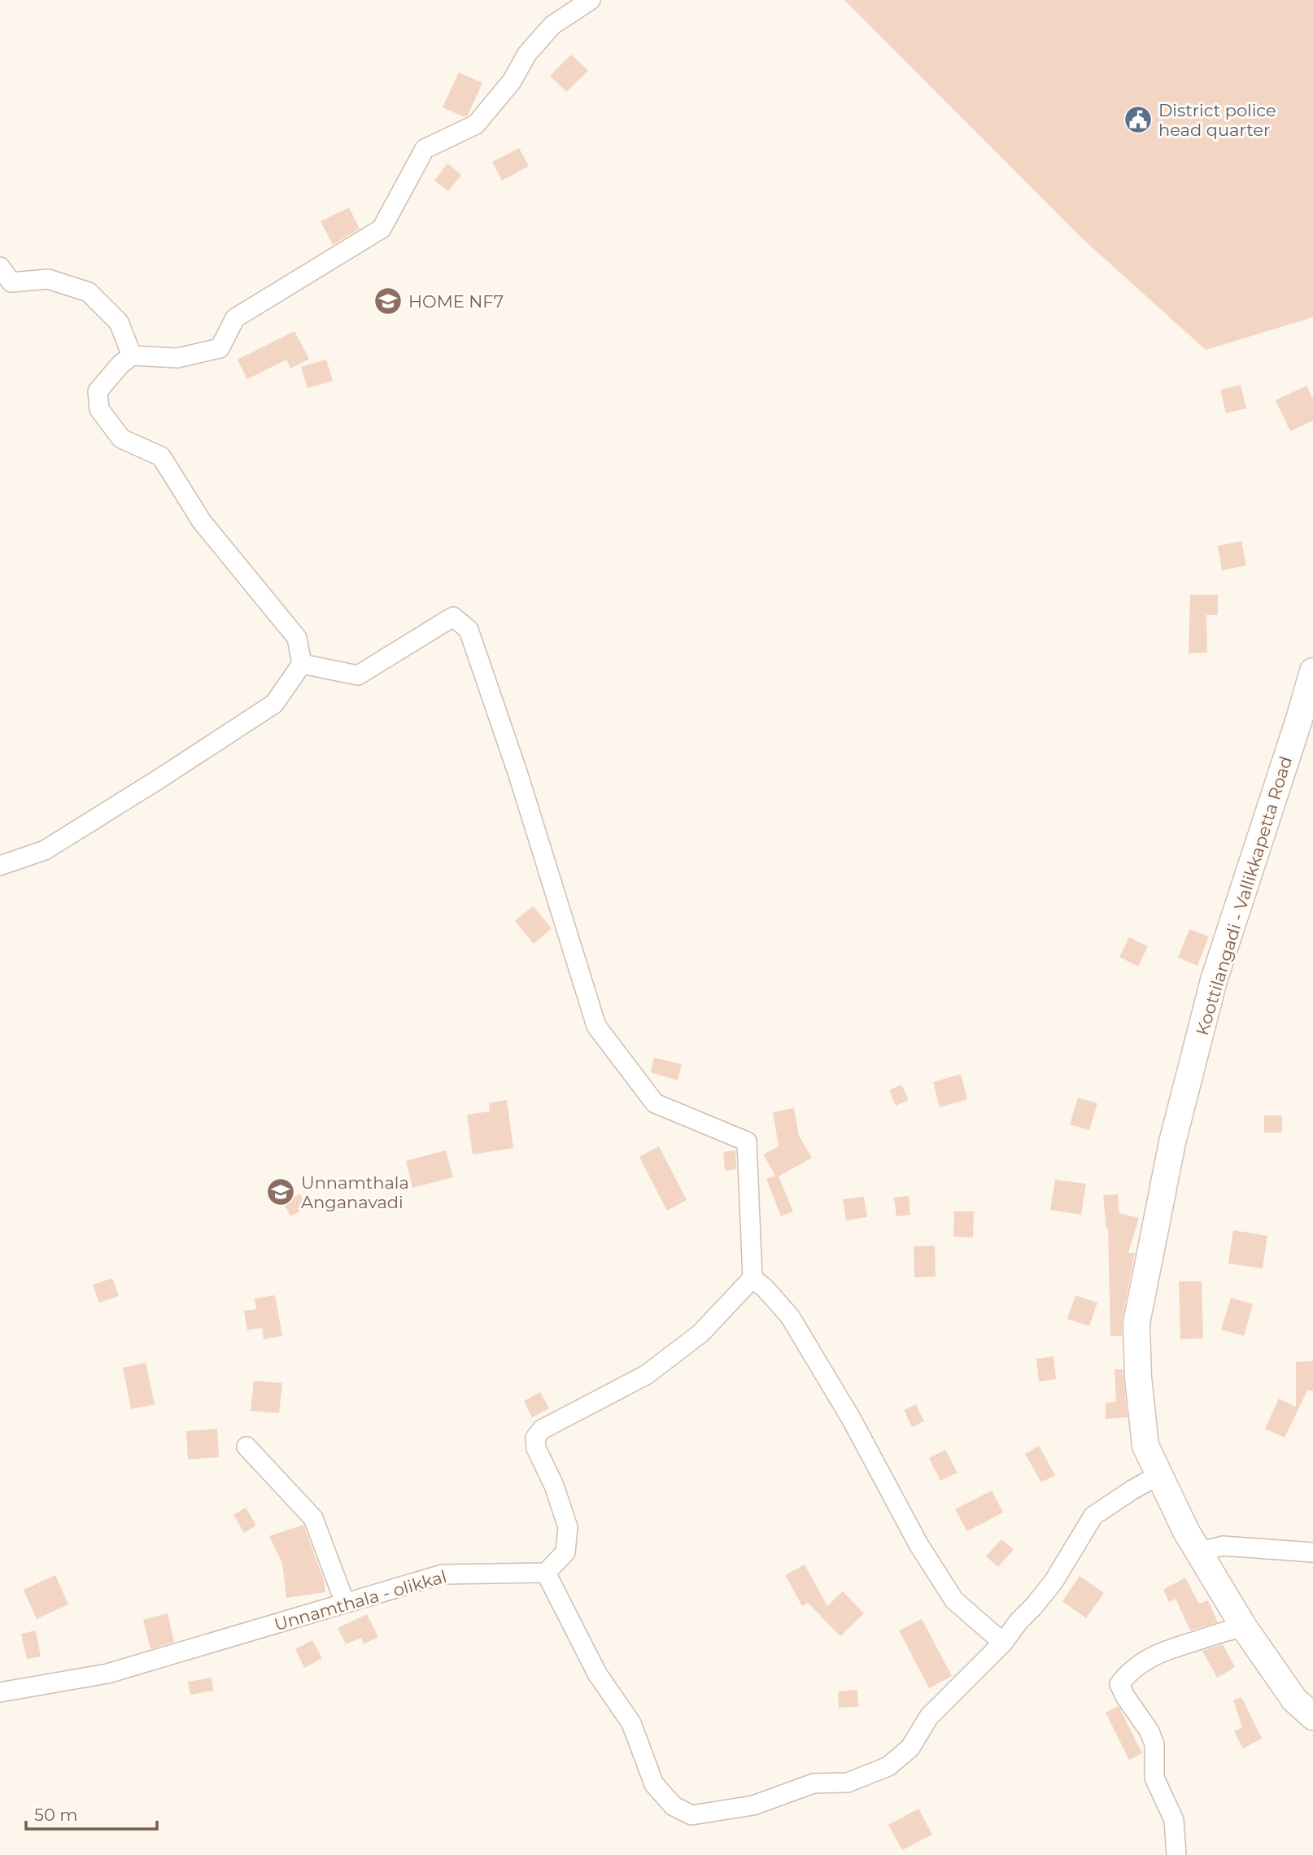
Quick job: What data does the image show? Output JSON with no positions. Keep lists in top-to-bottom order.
{
  "streets": {
    "main road": ["Koottilangadi - Vallikkapetta Road"],
    "street": ["Unnamthala - olikkal"]
  },
  "places": {
    "public building": ["District police head quarter"],
    "school or university": ["HOME NF7", "Unnamthala Anganavadi"]
  },
  "scale_bar": "50 m"
}
